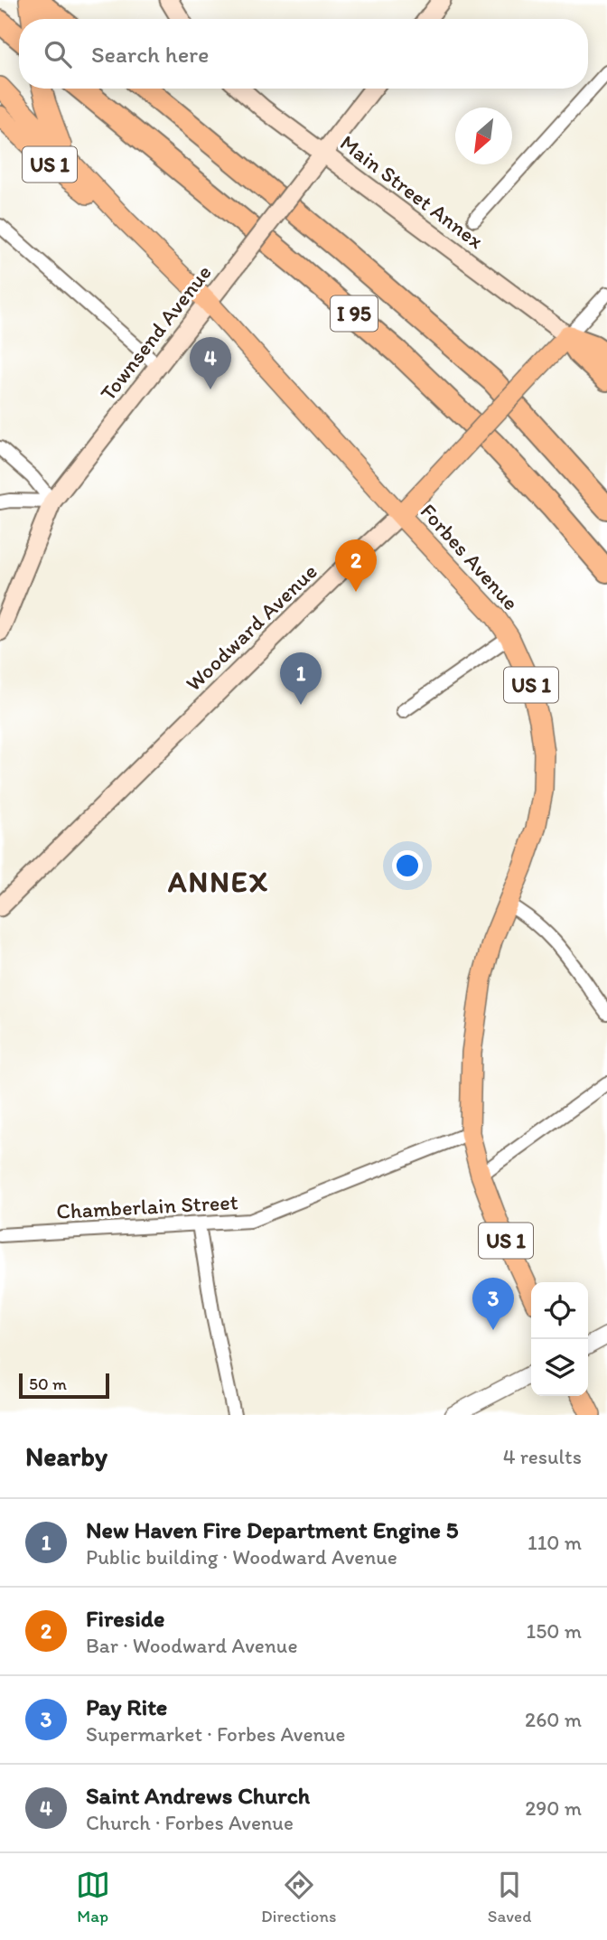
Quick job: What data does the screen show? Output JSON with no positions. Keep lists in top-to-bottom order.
{
  "streets": {
    "highway": ["I 95"],
    "main road": [
      "US 1",
      "Main Street Annex",
      "Townsend Avenue",
      "Forbes Avenue",
      "Woodward Avenue"
    ],
    "street": ["Chamberlain Street"]
  },
  "crossings": [
    ["US 1", "Forbes Avenue"],
    ["Main Street Annex", "Townsend Avenue"],
    ["Main Street Annex", "Woodward Avenue"],
    ["Townsend Avenue", "Forbes Avenue"],
    ["Forbes Avenue", "Woodward Avenue"],
    ["Forbes Avenue", "Chamberlain Street"]
  ],
  "districts": ["ANNEX"],
  "scale_bar": "50 m",
  "north": "bottom left",
  "page": {
    "search": "Search here",
    "pins": [
      "4",
      "2",
      "1",
      "3"
    ],
    "scale": "50 m",
    "heading": ["Nearby", "4 results"],
    "list": [
      {
        "mark": "1",
        "name": "New Haven Fire Department Engine 5",
        "note": "Public building · Woodward Avenue",
        "value": "110 m"
      },
      {
        "mark": "2",
        "name": "Fireside",
        "note": "Bar · Woodward Avenue",
        "value": "150 m"
      },
      {
        "mark": "3",
        "name": "Pay Rite",
        "note": "Supermarket · Forbes Avenue",
        "value": "260 m"
      },
      {
        "mark": "4",
        "name": "Saint Andrews Church",
        "note": "Church · Forbes Avenue",
        "value": "290 m"
      }
    ],
    "nav": ["Map", "Directions", "Saved"]
  }
}
